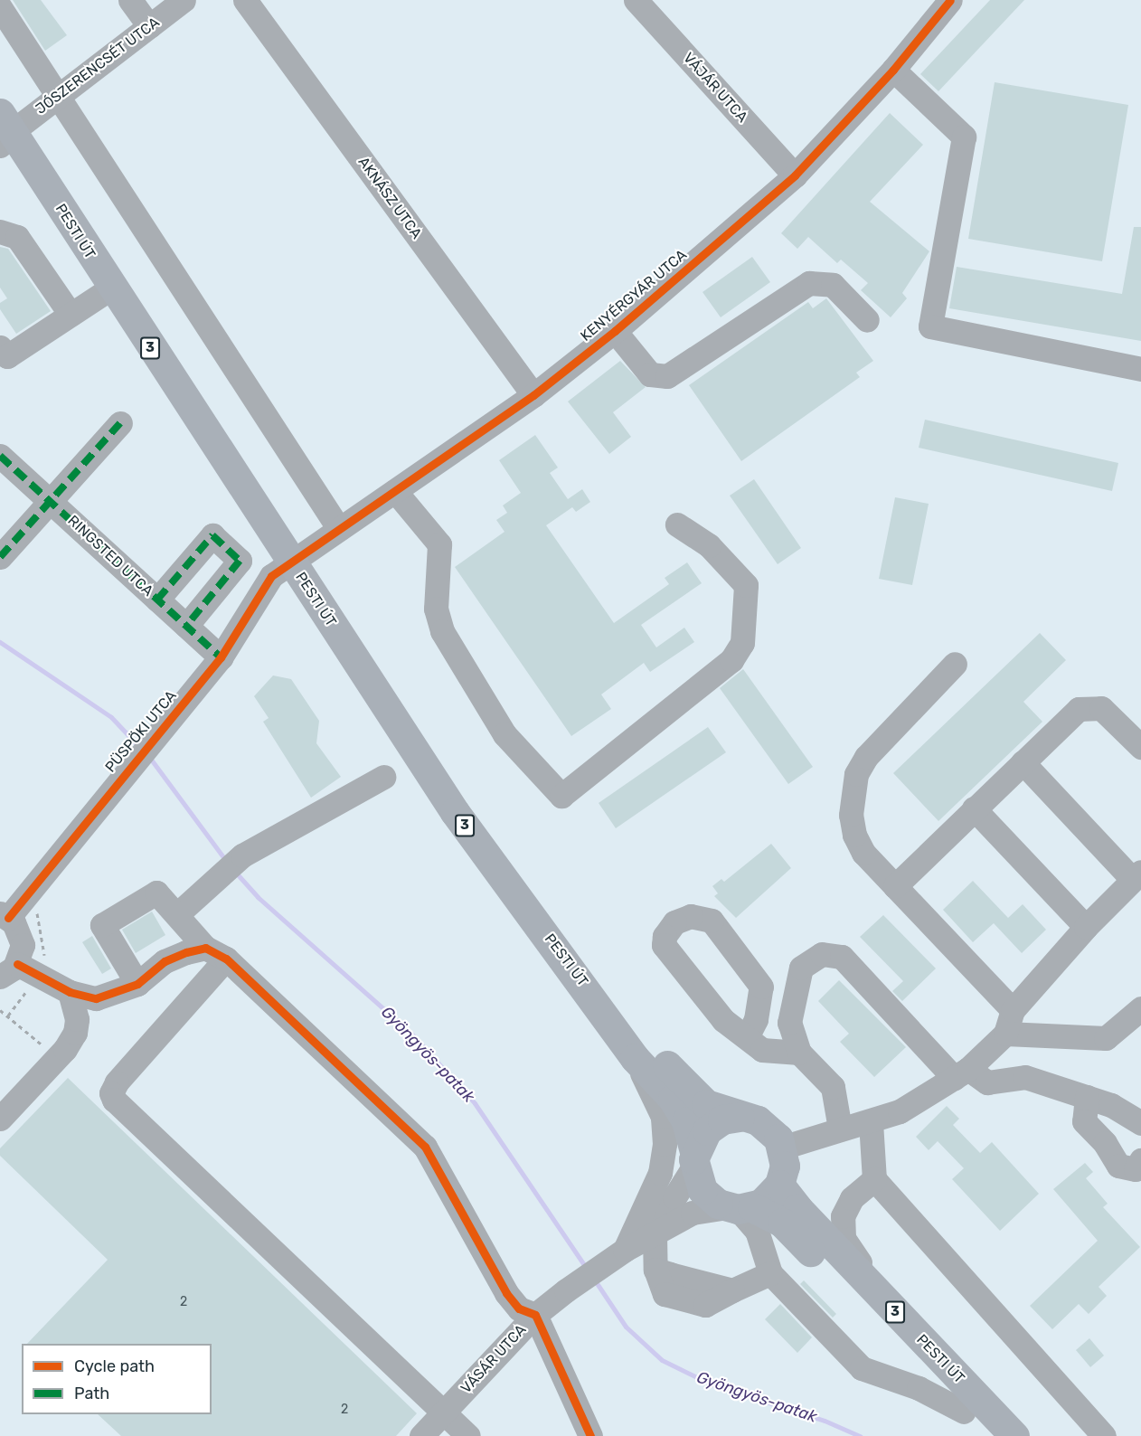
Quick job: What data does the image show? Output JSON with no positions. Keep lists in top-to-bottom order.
{
  "streets": {
    "main road": ["PESTI ÚT", "3"],
    "street": [
      "JÓSZERENCSÉT UTCA",
      "VÁJÁR UTCA",
      "AKNÁSZ UTCA",
      "KENYÉRGYÁR UTCA",
      "RINGSTED UTCA",
      "PÜSPÖKI UTCA",
      "VÁSÁR UTCA"
    ]
  },
  "crossings": [
    ["JÓSZERENCSÉT UTCA", "PESTI ÚT"],
    ["VÁJÁR UTCA", "KENYÉRGYÁR UTCA"],
    ["AKNÁSZ UTCA", "KENYÉRGYÁR UTCA"],
    ["PESTI ÚT", "KENYÉRGYÁR UTCA"],
    ["PESTI ÚT", "PÜSPÖKI UTCA"],
    ["PESTI ÚT", "VÁSÁR UTCA"],
    ["KENYÉRGYÁR UTCA", "PÜSPÖKI UTCA"],
    ["RINGSTED UTCA", "PÜSPÖKI UTCA"]
  ],
  "water": ["Gyöngyös-patak"],
  "house_numbers": ["2", "2"],
  "legend": ["Cycle path", "Path"]
}
